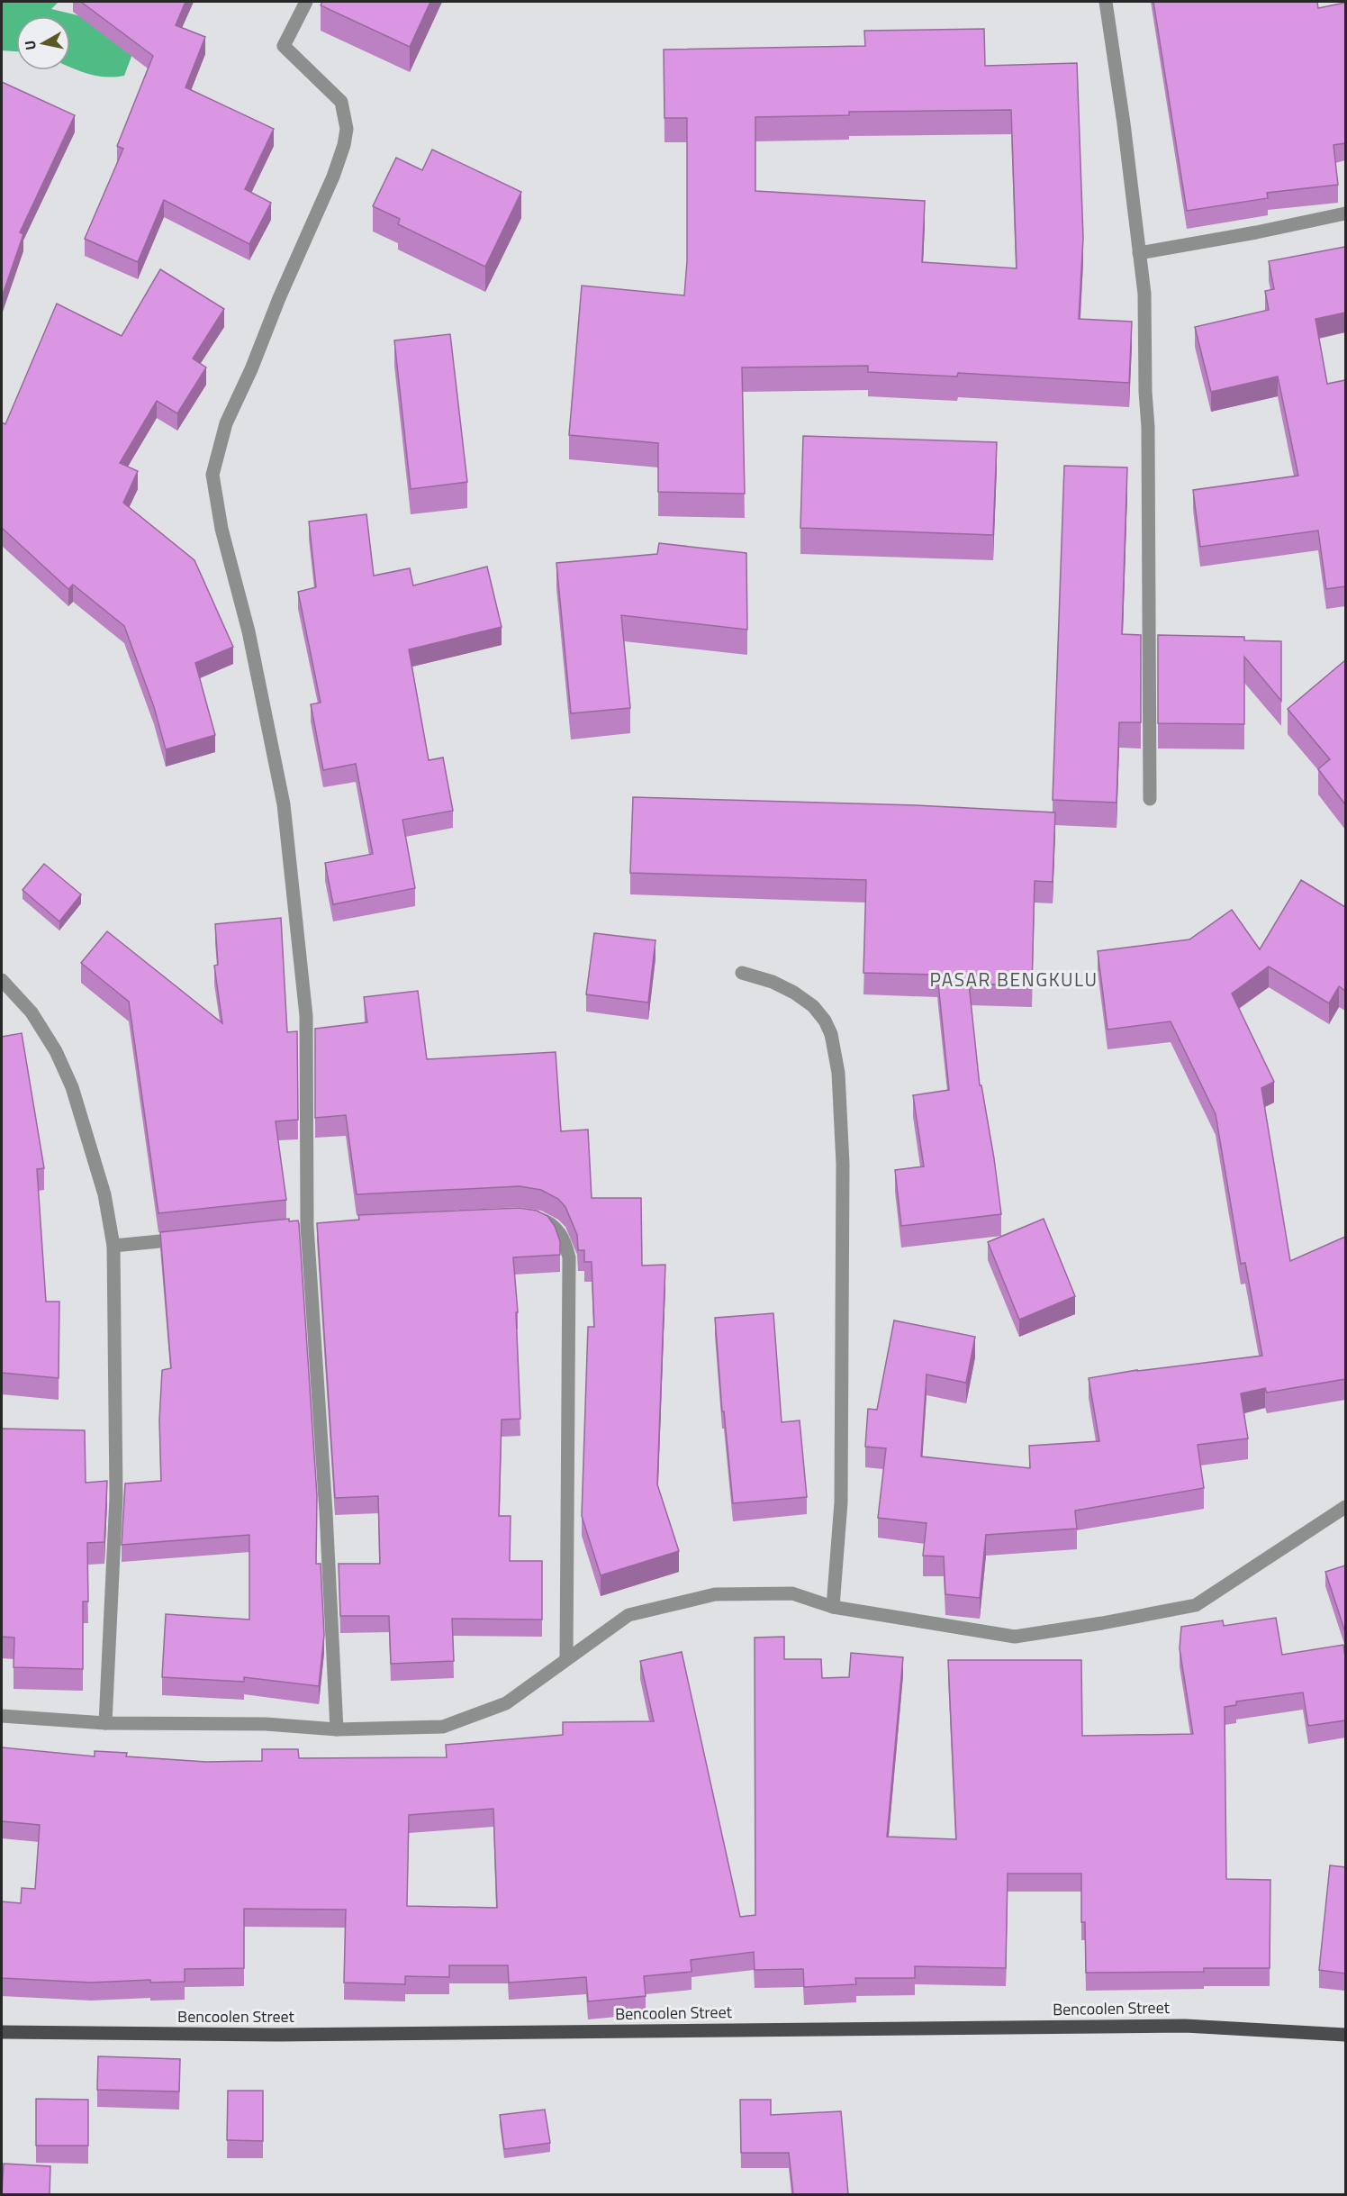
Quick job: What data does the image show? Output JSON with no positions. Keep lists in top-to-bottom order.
{
  "streets": {
    "main road": ["Bencoolen Street"]
  },
  "districts": ["PASAR BENGKULU"],
  "north": "left"
}
